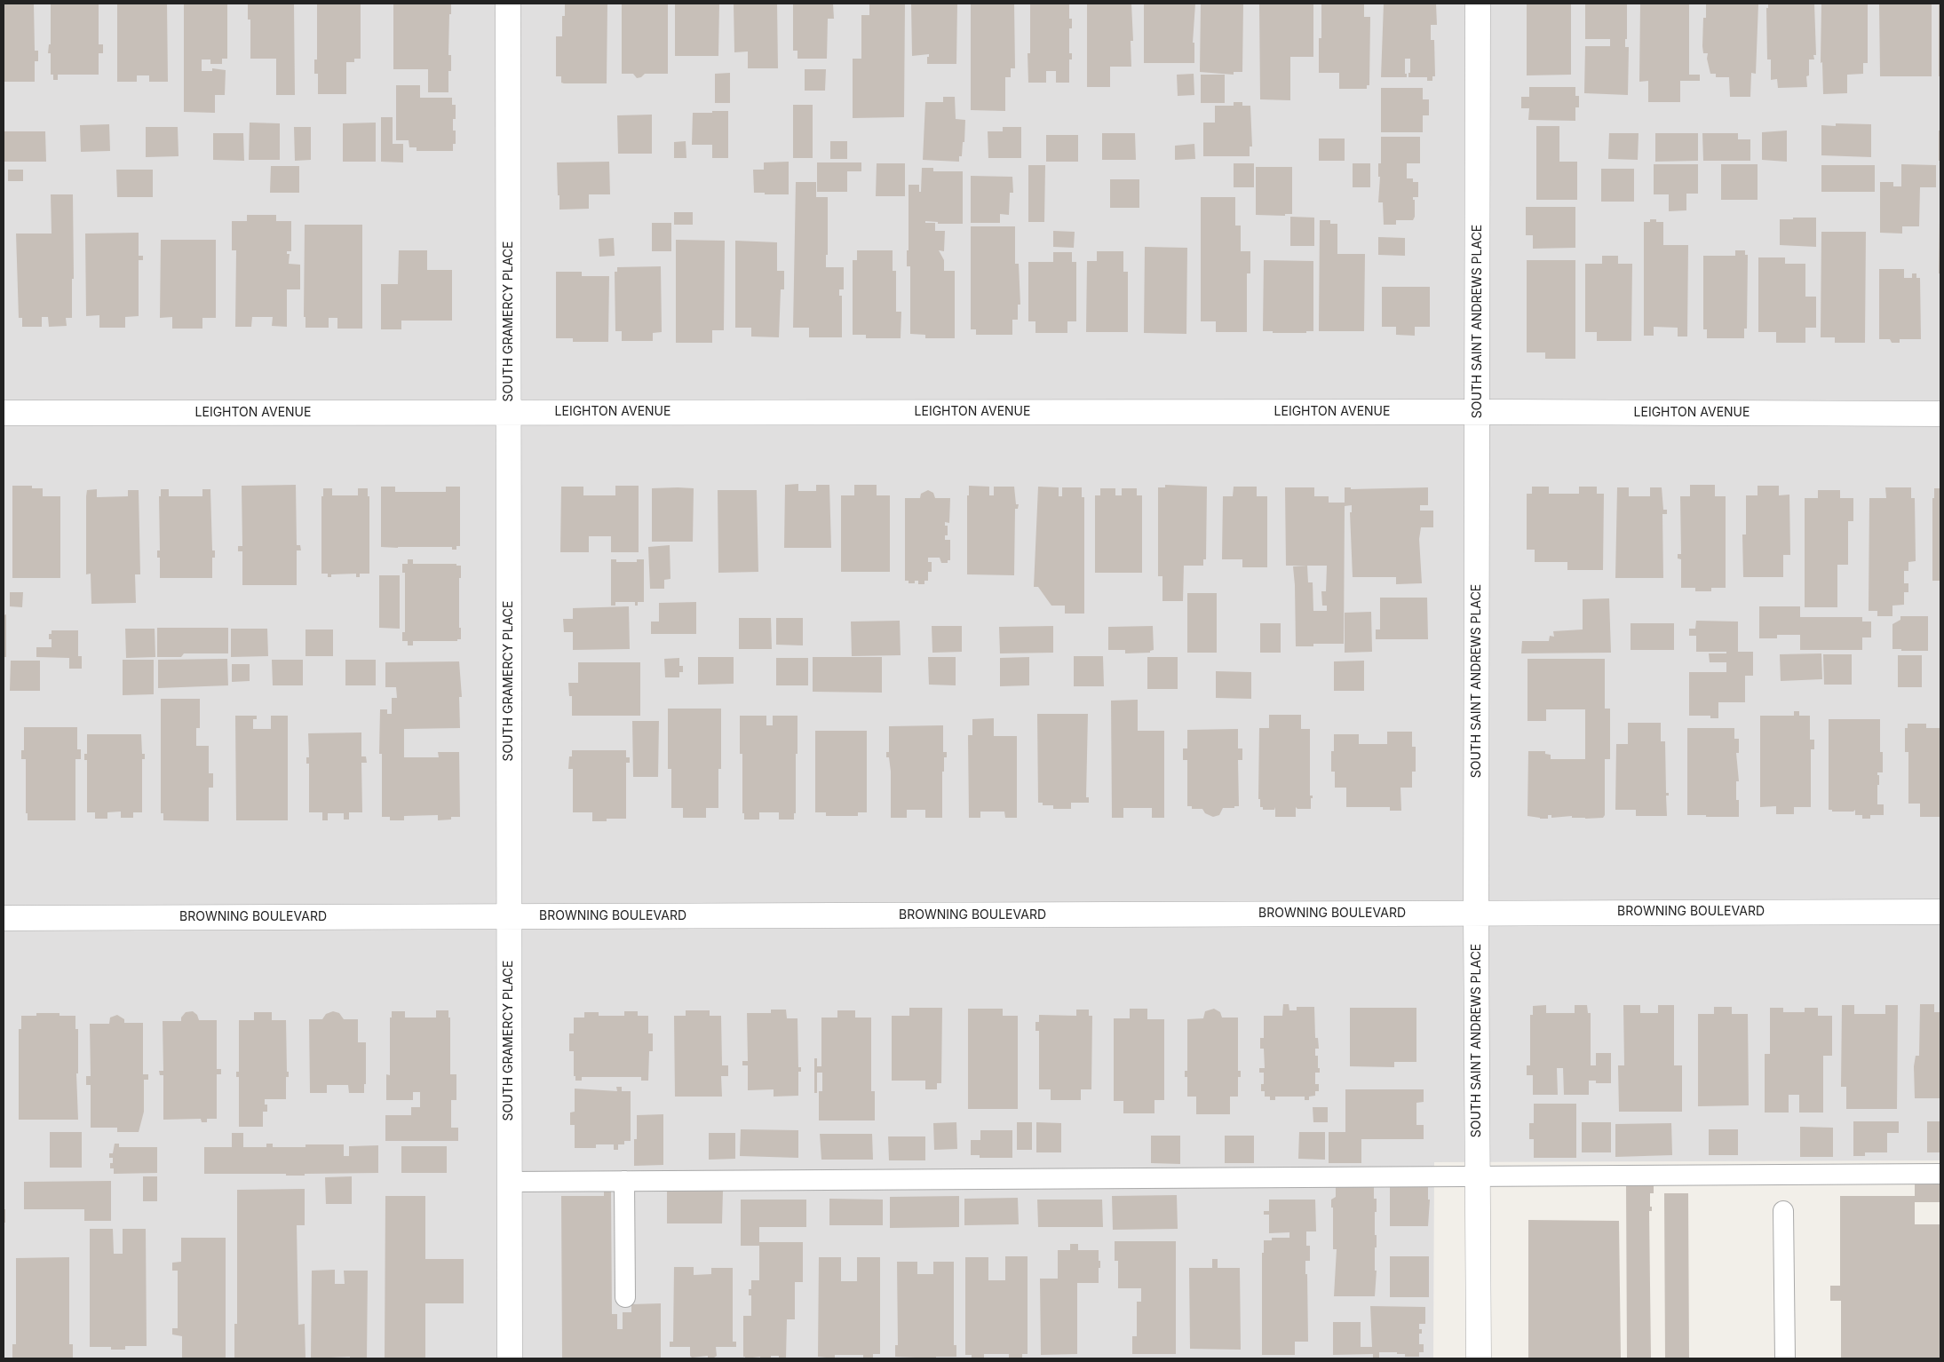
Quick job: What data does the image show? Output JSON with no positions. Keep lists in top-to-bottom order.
{
  "streets": {
    "street": [
      "SOUTH GRAMERCY PLACE",
      "SOUTH SAINT ANDREWS PLACE",
      "LEIGHTON AVENUE",
      "BROWNING BOULEVARD"
    ]
  },
  "crossings": [
    ["SOUTH GRAMERCY PLACE", "LEIGHTON AVENUE"],
    ["SOUTH GRAMERCY PLACE", "BROWNING BOULEVARD"],
    ["SOUTH SAINT ANDREWS PLACE", "LEIGHTON AVENUE"],
    ["SOUTH SAINT ANDREWS PLACE", "BROWNING BOULEVARD"]
  ]
}
